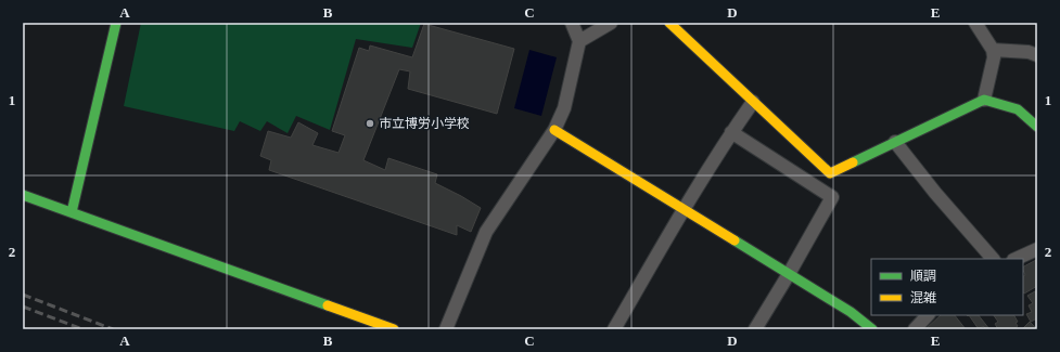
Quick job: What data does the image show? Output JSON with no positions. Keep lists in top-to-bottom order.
{
  "places": ["市立博労小学校"],
  "legend": ["順調", "混雑"],
  "grid": {
    "columns": [
      "A",
      "B",
      "C",
      "D",
      "E"
    ],
    "rows": ["1", "2"]
  }
}
